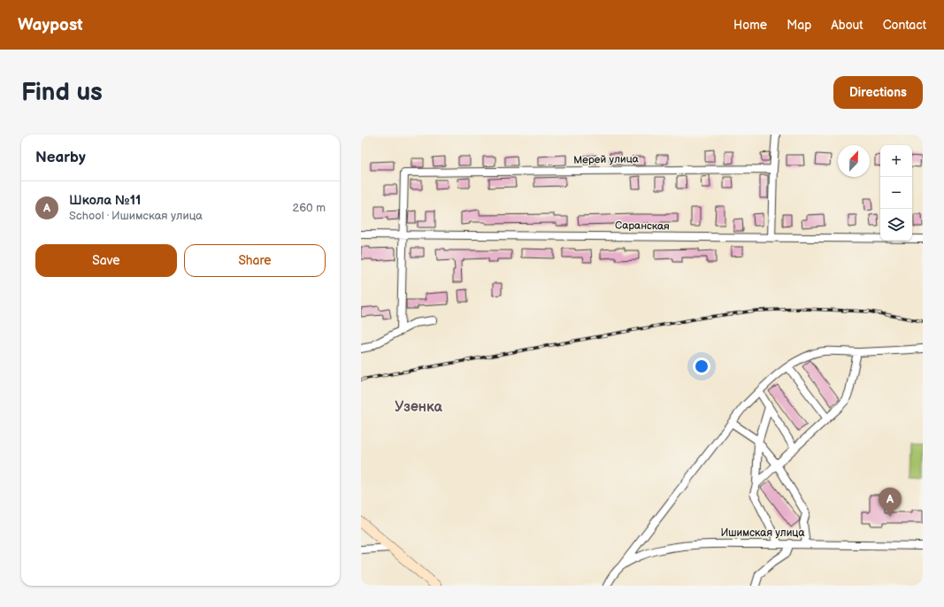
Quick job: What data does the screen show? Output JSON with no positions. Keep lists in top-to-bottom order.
{
  "streets": {
    "street": ["Мерей улица", "Саранская", "Ишимская улица"]
  },
  "crossings": [
    ["Мерей улица", "Саранская"]
  ],
  "districts": ["Узенка"],
  "north": "top right",
  "page": {
    "header": "Waypost",
    "nav": [
      "Home",
      "Map",
      "About",
      "Contact"
    ],
    "buttons": [
      "Directions",
      ["Save", "Share"]
    ],
    "title": "Find us",
    "heading": "Nearby",
    "map_buttons": ["+", "−"],
    "list": [
      {
        "mark": "A",
        "name": "Школа №11",
        "note": "School · Ишимская улица",
        "value": "260 m"
      }
    ],
    "pins": "A"
  }
}
